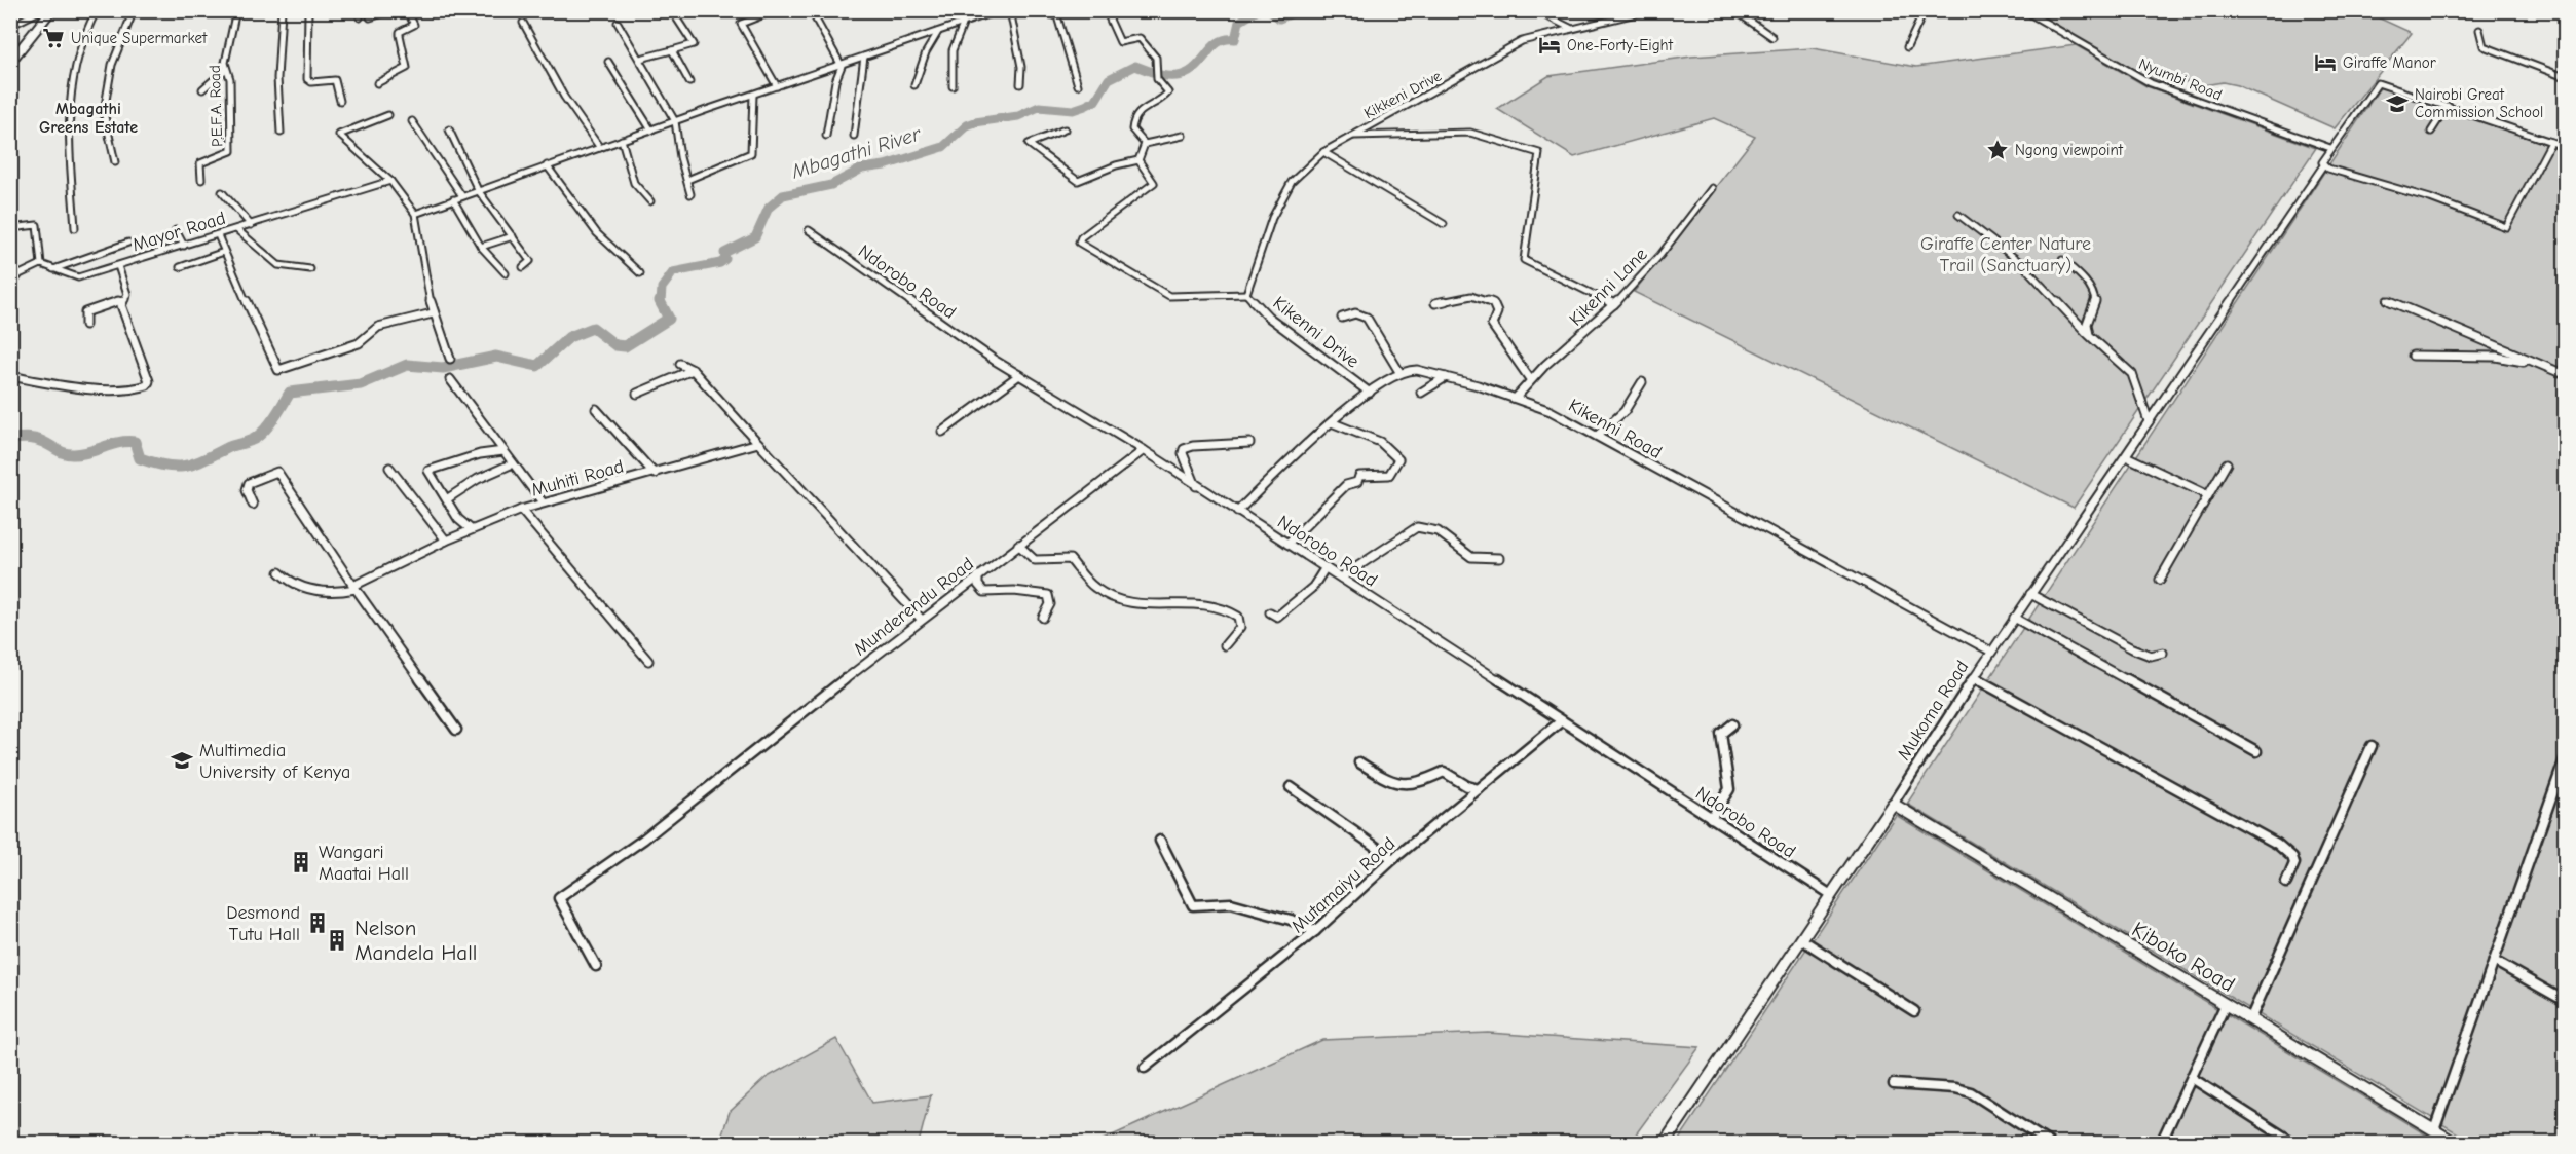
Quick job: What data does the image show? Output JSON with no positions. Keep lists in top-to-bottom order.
{
  "streets": {
    "street": [
      "Nyumbi Road",
      "Kikkeni Drive",
      "P.E.F.A. Road",
      "Mayor Road",
      "Ndorobo Road",
      "Kikenni Lane",
      "Kikenni Drive",
      "Kikenni Road",
      "Muhiti Road",
      "Munderendu Road",
      "Mukoma Road",
      "Mutamaiyu Road",
      "Kiboko Road"
    ]
  },
  "crossings": [
    ["Nyumbi Road", "Mukoma Road"],
    ["Kikkeni Drive", "Kikenni Drive"],
    ["Ndorobo Road", "Munderendu Road"],
    ["Ndorobo Road", "Mukoma Road"],
    ["Ndorobo Road", "Mutamaiyu Road"],
    ["Kikenni Lane", "Kikenni Road"],
    ["Kikenni Road", "Mukoma Road"],
    ["Mukoma Road", "Kiboko Road"]
  ],
  "districts": ["Mbagathi Greens Estate"],
  "water": ["Mbagathi River"],
  "parks": ["Giraffe Center Nature Trail (Sanctuary)"],
  "places": {
    "supermarket": ["Unique Supermarket"],
    "hotel": ["One-Forty-Eight", "Giraffe Manor"],
    "school or university": ["Nairobi Great Commission School", "Multimedia University of Kenya"],
    "place": ["Ngong viewpoint"],
    "building": ["Wangari Maatai Hall", "Desmond Tutu Hall", "Nelson Mandela Hall"]
  }
}
